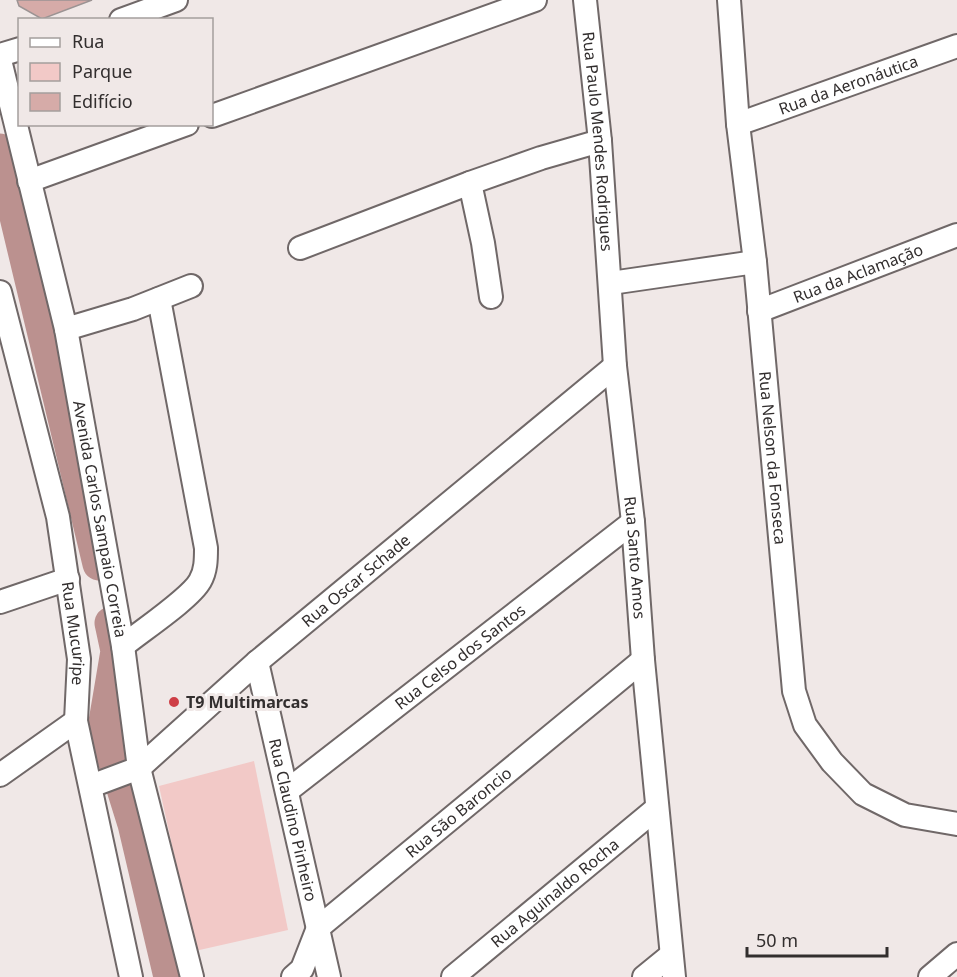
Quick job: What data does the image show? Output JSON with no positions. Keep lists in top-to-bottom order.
{
  "streets": {
    "street": [
      "Rua da Aeronáutica",
      "Rua Paulo Mendes Rodrigues",
      "Rua da Aclamação",
      "Rua Nelson da Fonseca",
      "Avenida Carlos Sampaio Correia",
      "Rua Santo Amos",
      "Rua Oscar Schade",
      "Rua Mucuripe",
      "Rua Celso dos Santos",
      "Rua São Baroncio",
      "Rua Claudino Pinheiro",
      "Rua Aguinaldo Rocha"
    ]
  },
  "crossings": [
    ["Rua da Aeronáutica", "Rua Nelson da Fonseca"],
    ["Rua Paulo Mendes Rodrigues", "Rua Santo Amos"],
    ["Rua da Aclamação", "Rua Nelson da Fonseca"],
    ["Avenida Carlos Sampaio Correia", "Rua Oscar Schade"],
    ["Rua Santo Amos", "Rua Oscar Schade"],
    ["Rua Santo Amos", "Rua Celso dos Santos"],
    ["Rua Santo Amos", "Rua São Baroncio"],
    ["Rua Santo Amos", "Rua Aguinaldo Rocha"],
    ["Rua Oscar Schade", "Rua Mucuripe"],
    ["Rua Oscar Schade", "Rua Claudino Pinheiro"],
    ["Rua Celso dos Santos", "Rua Claudino Pinheiro"],
    ["Rua São Baroncio", "Rua Claudino Pinheiro"]
  ],
  "places": ["T9 Multimarcas"],
  "legend": ["Rua", "Parque", "Edifício"],
  "scale_bar": "50 m"
}
